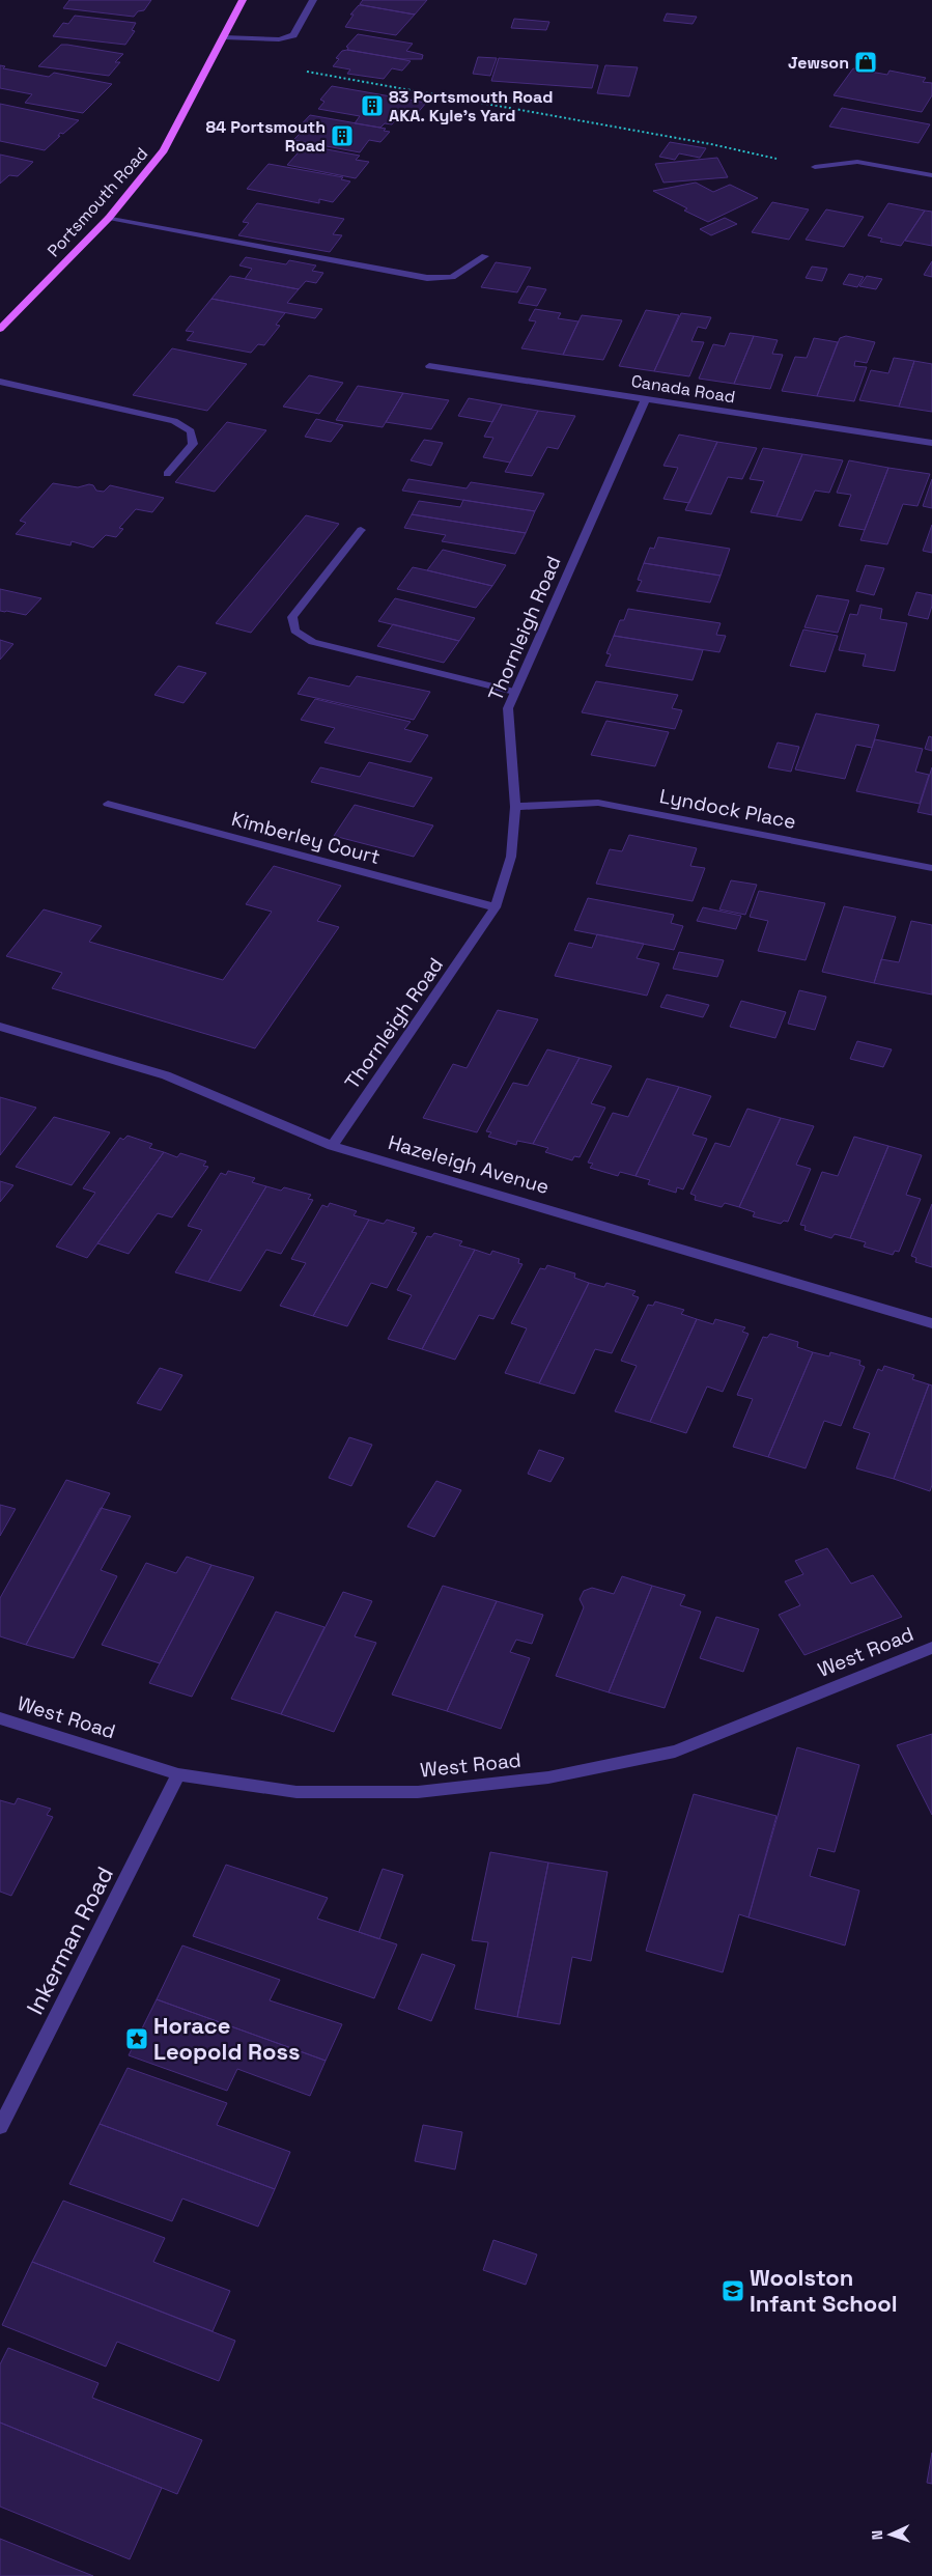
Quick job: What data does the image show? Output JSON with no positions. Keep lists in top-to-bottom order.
{
  "streets": {
    "main road": ["Portsmouth Road"],
    "street": [
      "Canada Road",
      "Thornleigh Road",
      "Lyndock Place",
      "Kimberley Court",
      "Hazeleigh Avenue",
      "West Road",
      "Inkerman Road"
    ]
  },
  "crossings": [
    ["Canada Road", "Thornleigh Road"],
    ["Thornleigh Road", "Lyndock Place"],
    ["Thornleigh Road", "Kimberley Court"],
    ["Thornleigh Road", "Hazeleigh Avenue"],
    ["West Road", "Inkerman Road"]
  ],
  "places": {
    "shop": ["Jewson"],
    "building": ["83 Portsmouth Road AKA. Kyle's Yard", "84 Portsmouth Road"],
    "place": ["Horace Leopold Ross"],
    "school or university": ["Woolston Infant School"]
  },
  "north": "left"
}
